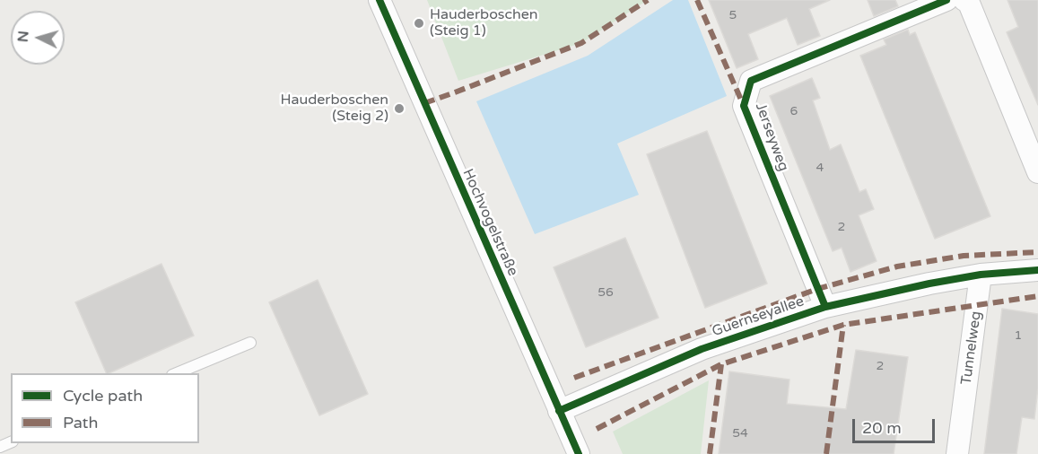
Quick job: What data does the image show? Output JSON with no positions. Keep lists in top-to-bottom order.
{
  "streets": {
    "street": [
      "Jerseyweg",
      "Hochvogelstraße",
      "Guernseyallee",
      "Tunnelweg"
    ]
  },
  "crossings": [
    ["Jerseyweg", "Guernseyallee"],
    ["Hochvogelstraße", "Guernseyallee"],
    ["Guernseyallee", "Tunnelweg"]
  ],
  "places": ["Hauderboschen (Steig 1)", "Hauderboschen (Steig 2)"],
  "house_numbers": [
    "5",
    "6",
    "4",
    "2",
    "56",
    "1",
    "2",
    "54"
  ],
  "legend": ["Cycle path", "Path"],
  "scale_bar": "20 m",
  "north": "left"
}
